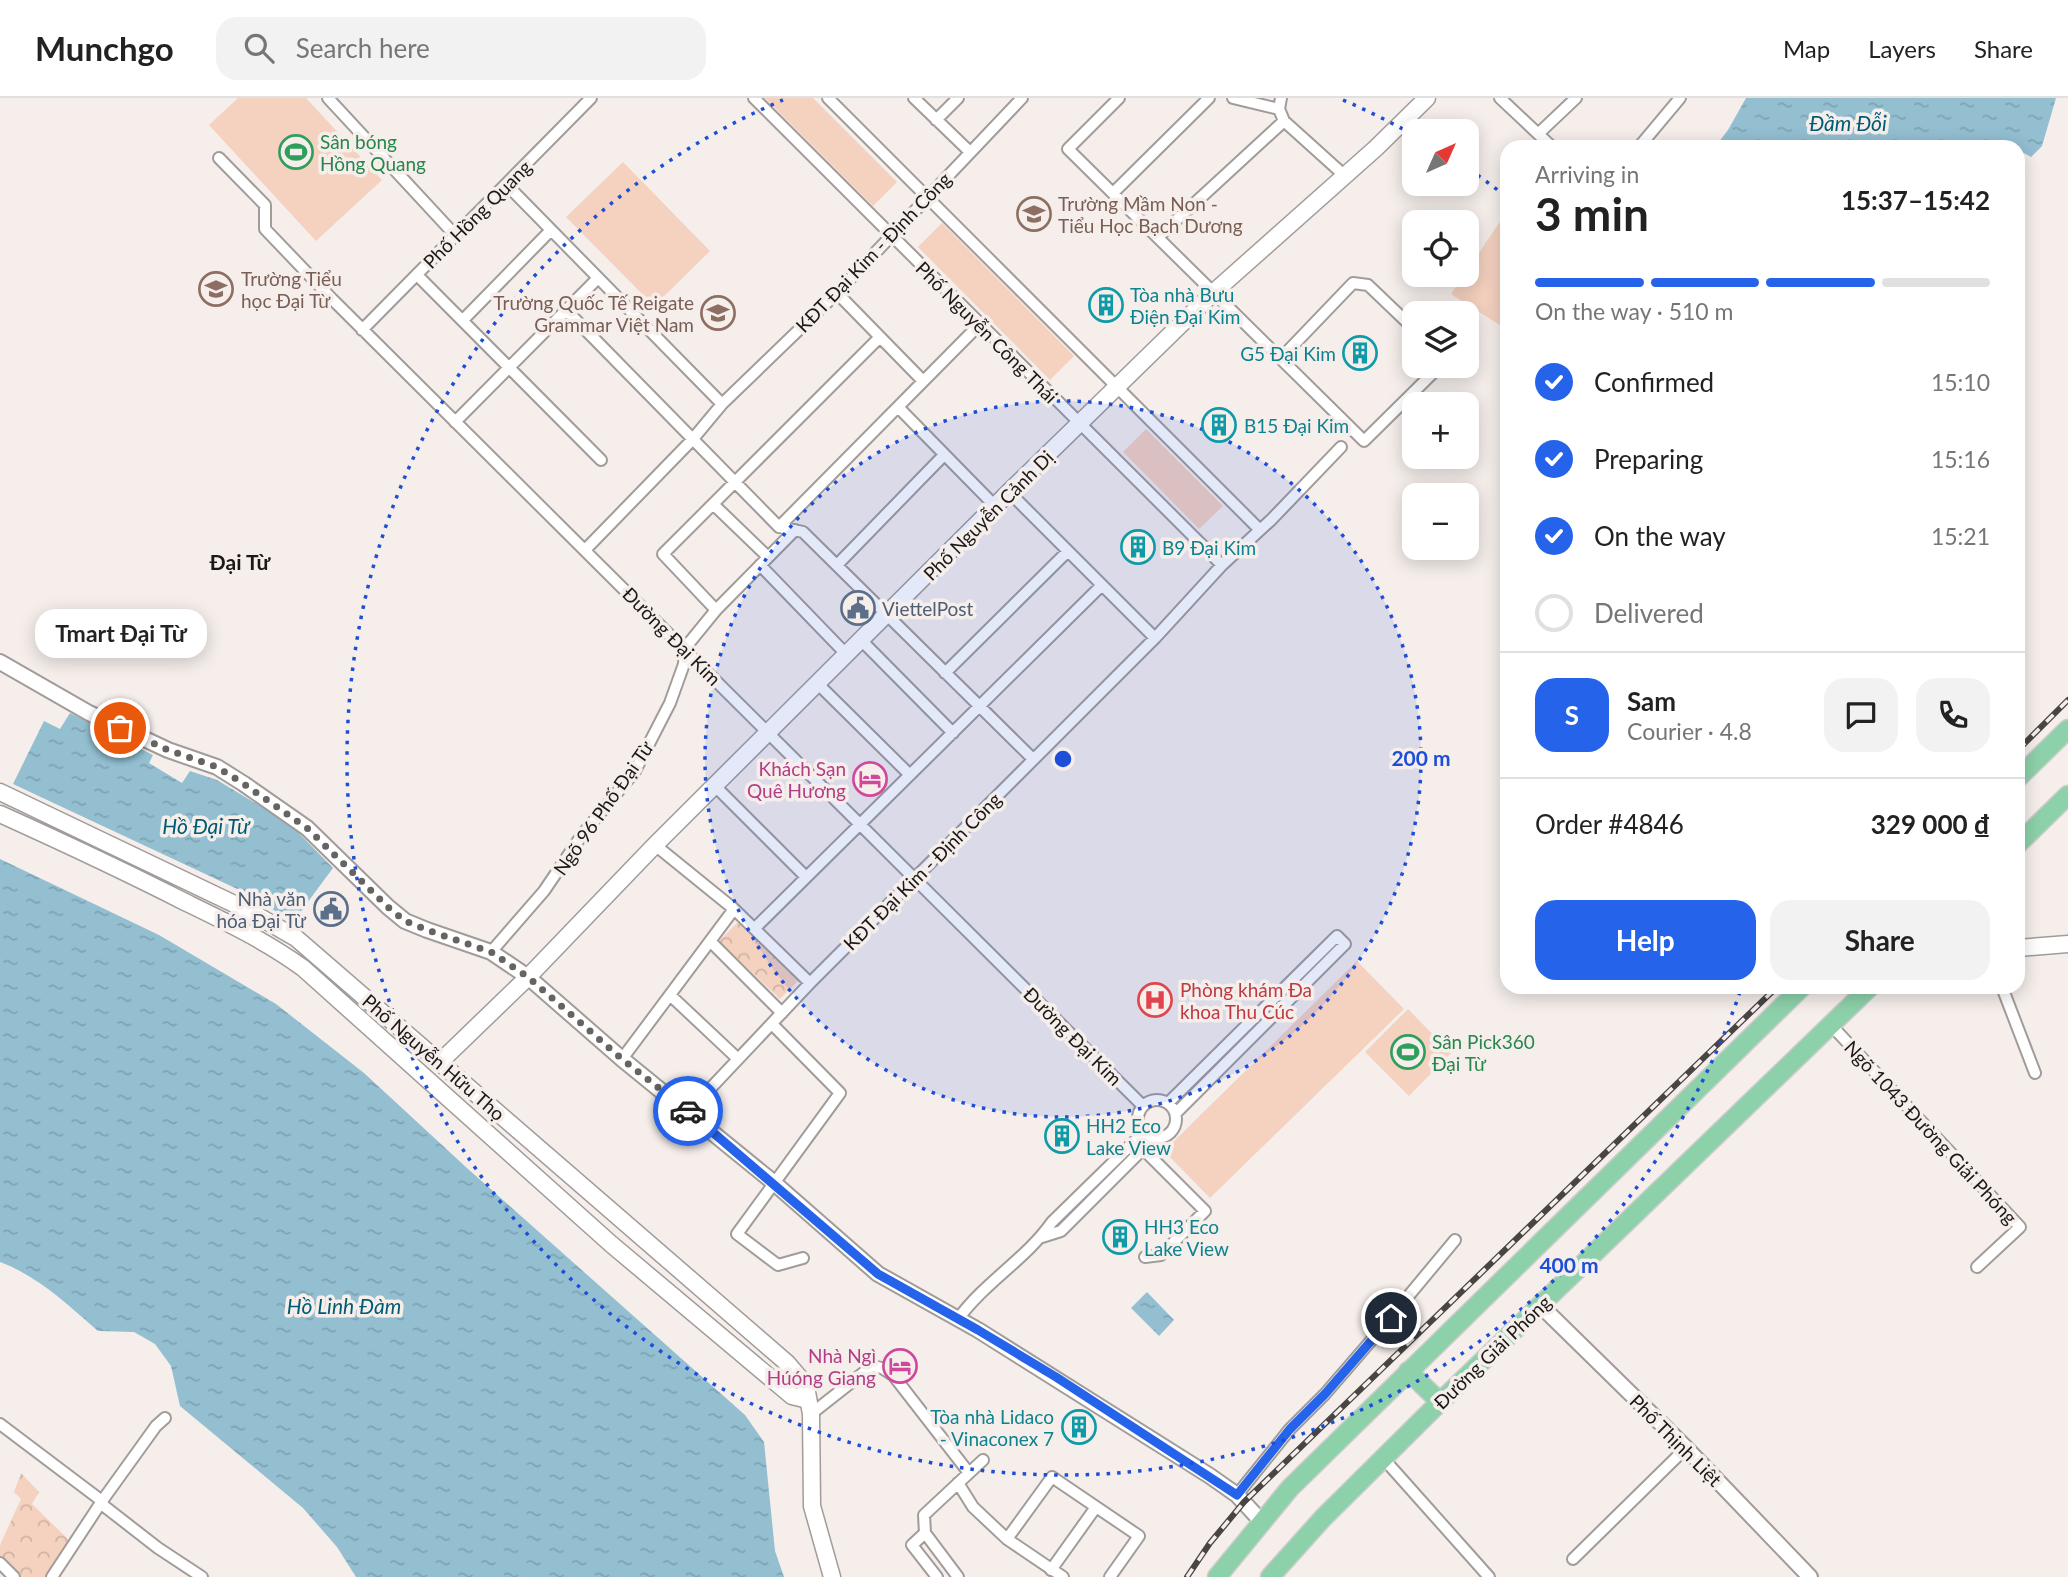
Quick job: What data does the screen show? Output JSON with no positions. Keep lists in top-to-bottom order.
{
  "streets": {
    "main road": ["Phố Nguyễn Cảnh Dị", "Phố Nguyễn Hữu Thọ", "Đường Giải Phóng"],
    "street": [
      "Phố Hồng Quang",
      "KĐT Đại Kim - Định Công",
      "Phố Nguyễn Công Thái",
      "Đường Đại Kim",
      "Ngõ 96 Phố Đại Từ",
      "Ngõ 1043 Đường Giải Phóng",
      "Phố Thịnh Liệt"
    ]
  },
  "crossings": [
    ["Phố Hồng Quang", "Đường Đại Kim"],
    ["KĐT Đại Kim - Định Công", "Phố Nguyễn Công Thái"],
    ["KĐT Đại Kim - Định Công", "Đường Đại Kim"],
    ["Phố Nguyễn Công Thái", "Phố Nguyễn Cảnh Dị"],
    ["Phố Nguyễn Cảnh Dị", "Đường Đại Kim"],
    ["Phố Nguyễn Cảnh Dị", "Phố Nguyễn Hữu Thọ"],
    ["Đường Đại Kim", "Ngõ 96 Phố Đại Từ"],
    ["Ngõ 1043 Đường Giải Phóng", "Đường Giải Phóng"],
    ["Đường Giải Phóng", "Phố Thịnh Liệt"]
  ],
  "districts": ["Đại Từ"],
  "water": ["Đầm Đỗi", "Hồ Đại Từ", "Hồ Linh Đàm"],
  "places": {
    "sports": ["Sân bóng Hồng Quang", "Sân Pick360 Đại Từ"],
    "school or university": ["Trường Mầm Non - Tiểu Học Bạch Dương", "Trường Tiểu học Đại Từ", "Trường Quốc Tế Reigate Grammar Việt Nam"],
    "building": [
      "Tòa nhà Bưu Điện Đại Kim",
      "G5 Đại Kim",
      "B15 Đại Kim",
      "B9 Đại Kim",
      "HH2 Eco Lake View",
      "HH3 Eco Lake View",
      "Tòa nhà Lidaco - Vinaconex 7"
    ],
    "public building": ["ViettelPost", "Nhà văn hóa Đại Từ"],
    "other": ["Tmart Đại Từ"],
    "hotel": ["Khách Sạn Quê Hương", "Nhà Ngì Húóng Giang"],
    "hospital": ["Phòng khám Đa khoa Thu Cúc"]
  },
  "north": "top right",
  "page": {
    "header": "Munchgo",
    "search": "Search here",
    "nav": ["Map", "Layers", "Share"],
    "map_buttons": ["+", "−"],
    "heading": ["3 min", "Arriving in", "15:37–15:42"],
    "panel": [
      "Sam",
      "Courier · 4.8",
      "Order #4846",
      "329 000 ₫"
    ],
    "bar": "On the way · 510 m",
    "list": [
      ["Confirmed", "15:10"],
      ["Preparing", "15:16"],
      ["On the way", "15:21"],
      "Delivered"
    ],
    "bubble": "Tmart Đại Từ",
    "round": "S",
    "buttons": ["Help", "Share"]
  },
  "rings": ["200 m", "400 m"]
}
